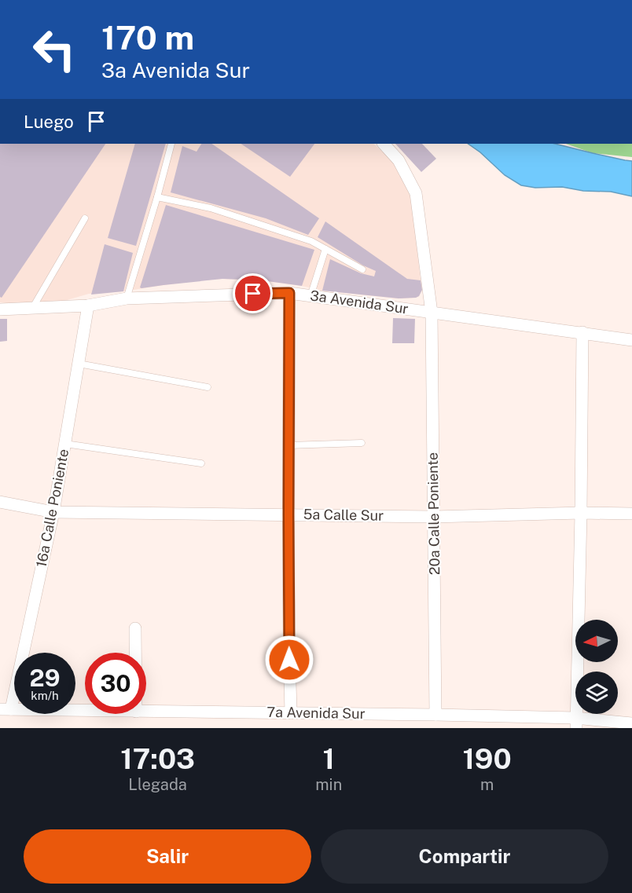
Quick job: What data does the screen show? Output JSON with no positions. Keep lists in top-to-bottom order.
{
  "streets": {
    "street": [
      "3a Avenida Sur",
      "16a Calle Poniente",
      "20a Calle Poniente",
      "5a Calle Sur",
      "7a Avenida Sur"
    ]
  },
  "crossings": [
    ["3a Avenida Sur", "16a Calle Poniente"],
    ["3a Avenida Sur", "20a Calle Poniente"],
    ["16a Calle Poniente", "5a Calle Sur"],
    ["16a Calle Poniente", "7a Avenida Sur"],
    ["20a Calle Poniente", "5a Calle Sur"],
    ["20a Calle Poniente", "7a Avenida Sur"]
  ],
  "north": "left",
  "page": {
    "turn": ["170 m", "3a Avenida Sur"],
    "then": "Luego",
    "speed": "29 km/h",
    "limit": "30",
    "eta": [
      "17:03",
      "Llegada",
      "1",
      "min",
      "190",
      "m"
    ],
    "buttons": ["Salir", "Compartir"]
  }
}
